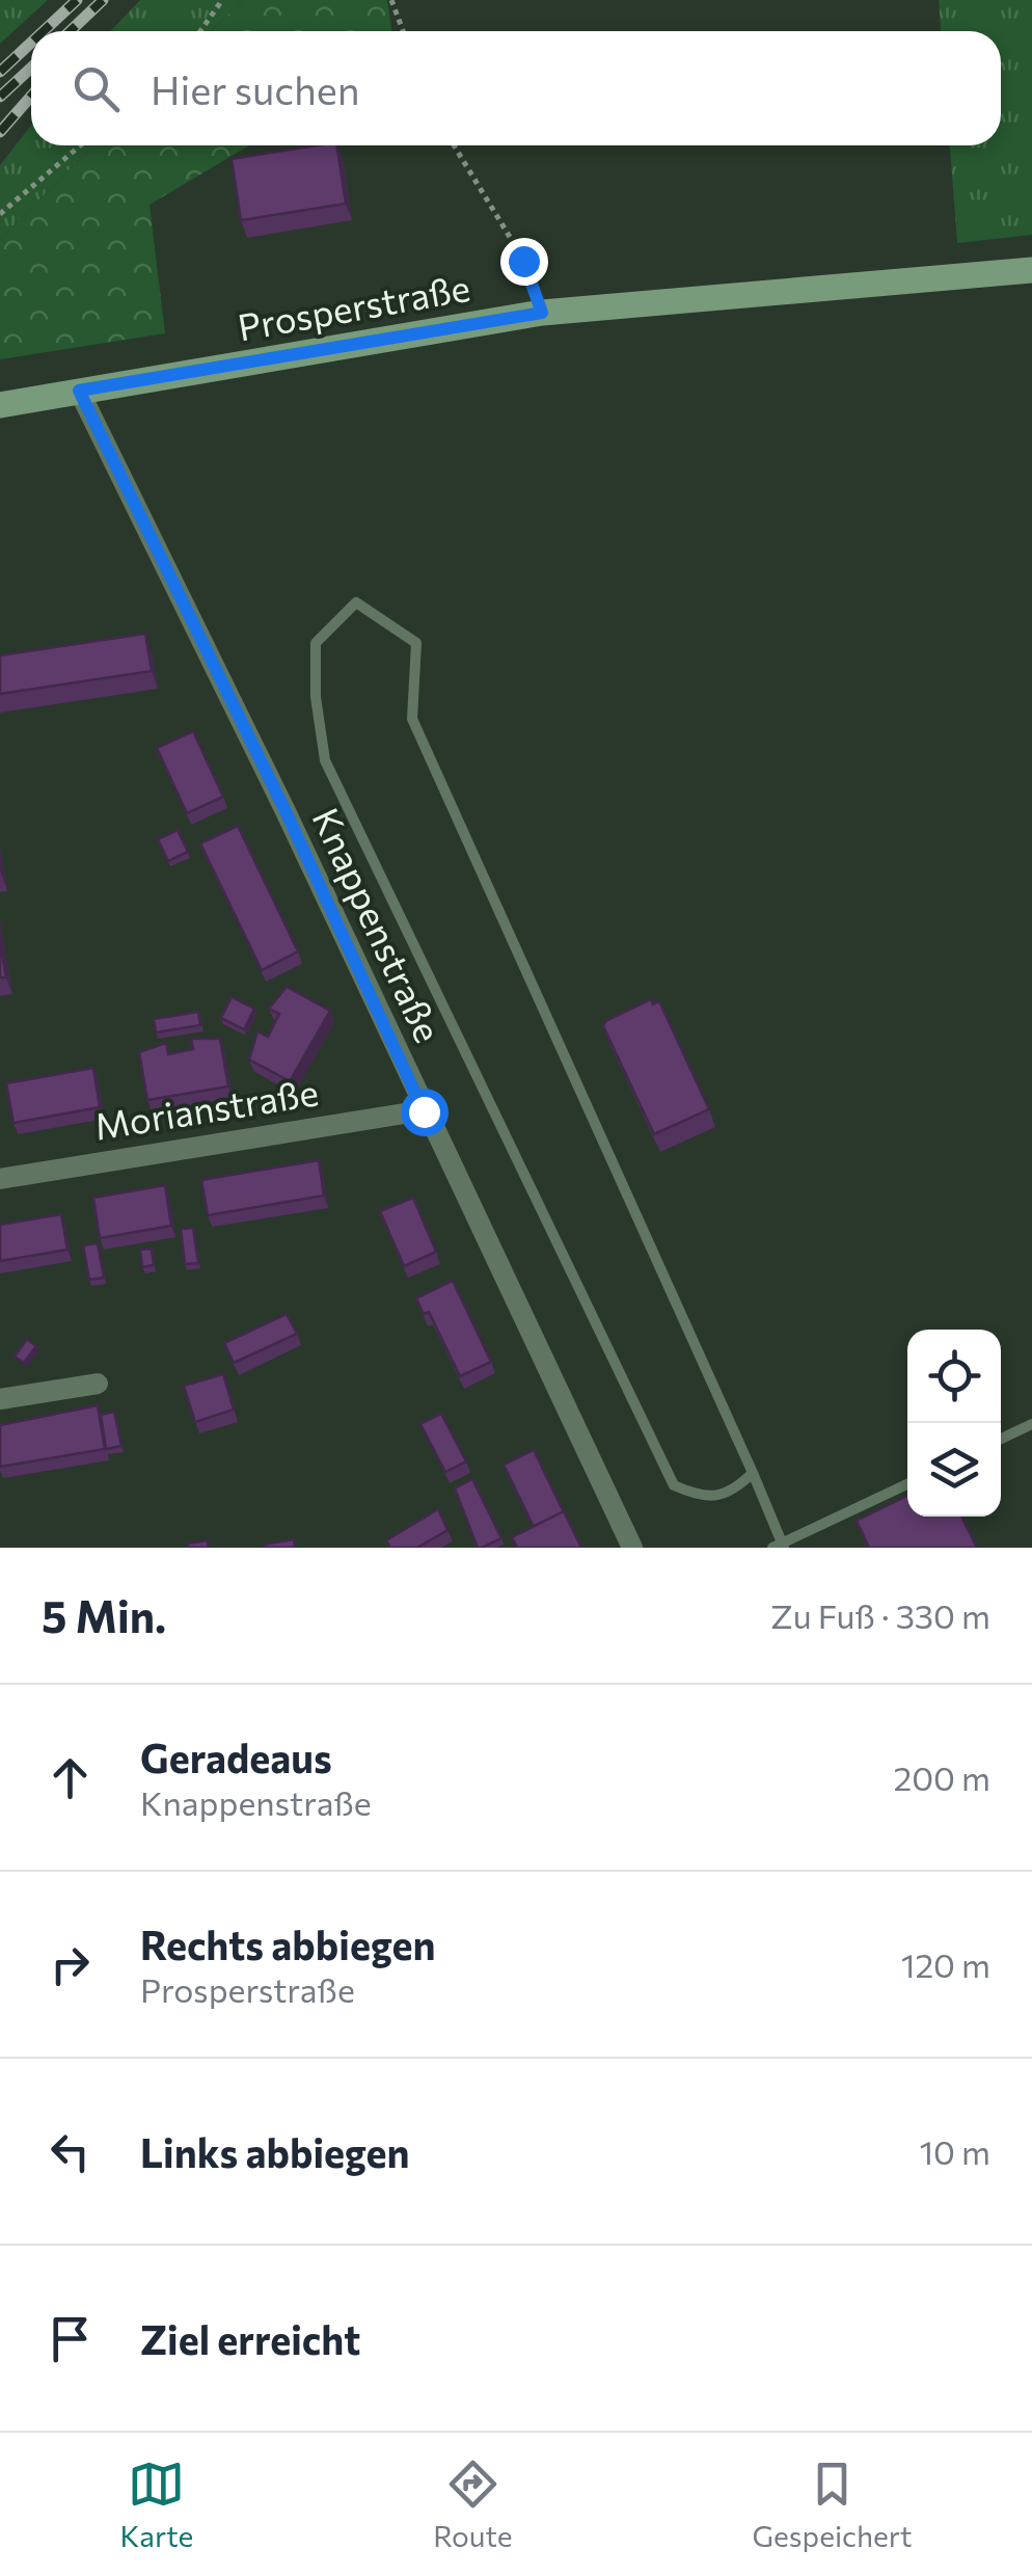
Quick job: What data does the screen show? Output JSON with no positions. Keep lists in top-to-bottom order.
{
  "streets": {
    "main road": ["Prosperstraße"],
    "street": ["Knappenstraße", "Morianstraße"]
  },
  "crossings": [
    ["Prosperstraße", "Knappenstraße"],
    ["Knappenstraße", "Morianstraße"]
  ],
  "page": {
    "search": "Hier suchen",
    "heading": ["5 Min.", "Zu Fuß · 330 m"],
    "list": [
      ["Geradeaus", "Knappenstraße", "200 m"],
      ["Rechts abbiegen", "Prosperstraße", "120 m"],
      ["Links abbiegen", "10 m"],
      "Ziel erreicht"
    ],
    "nav": ["Karte", "Route", "Gespeichert"]
  }
}
